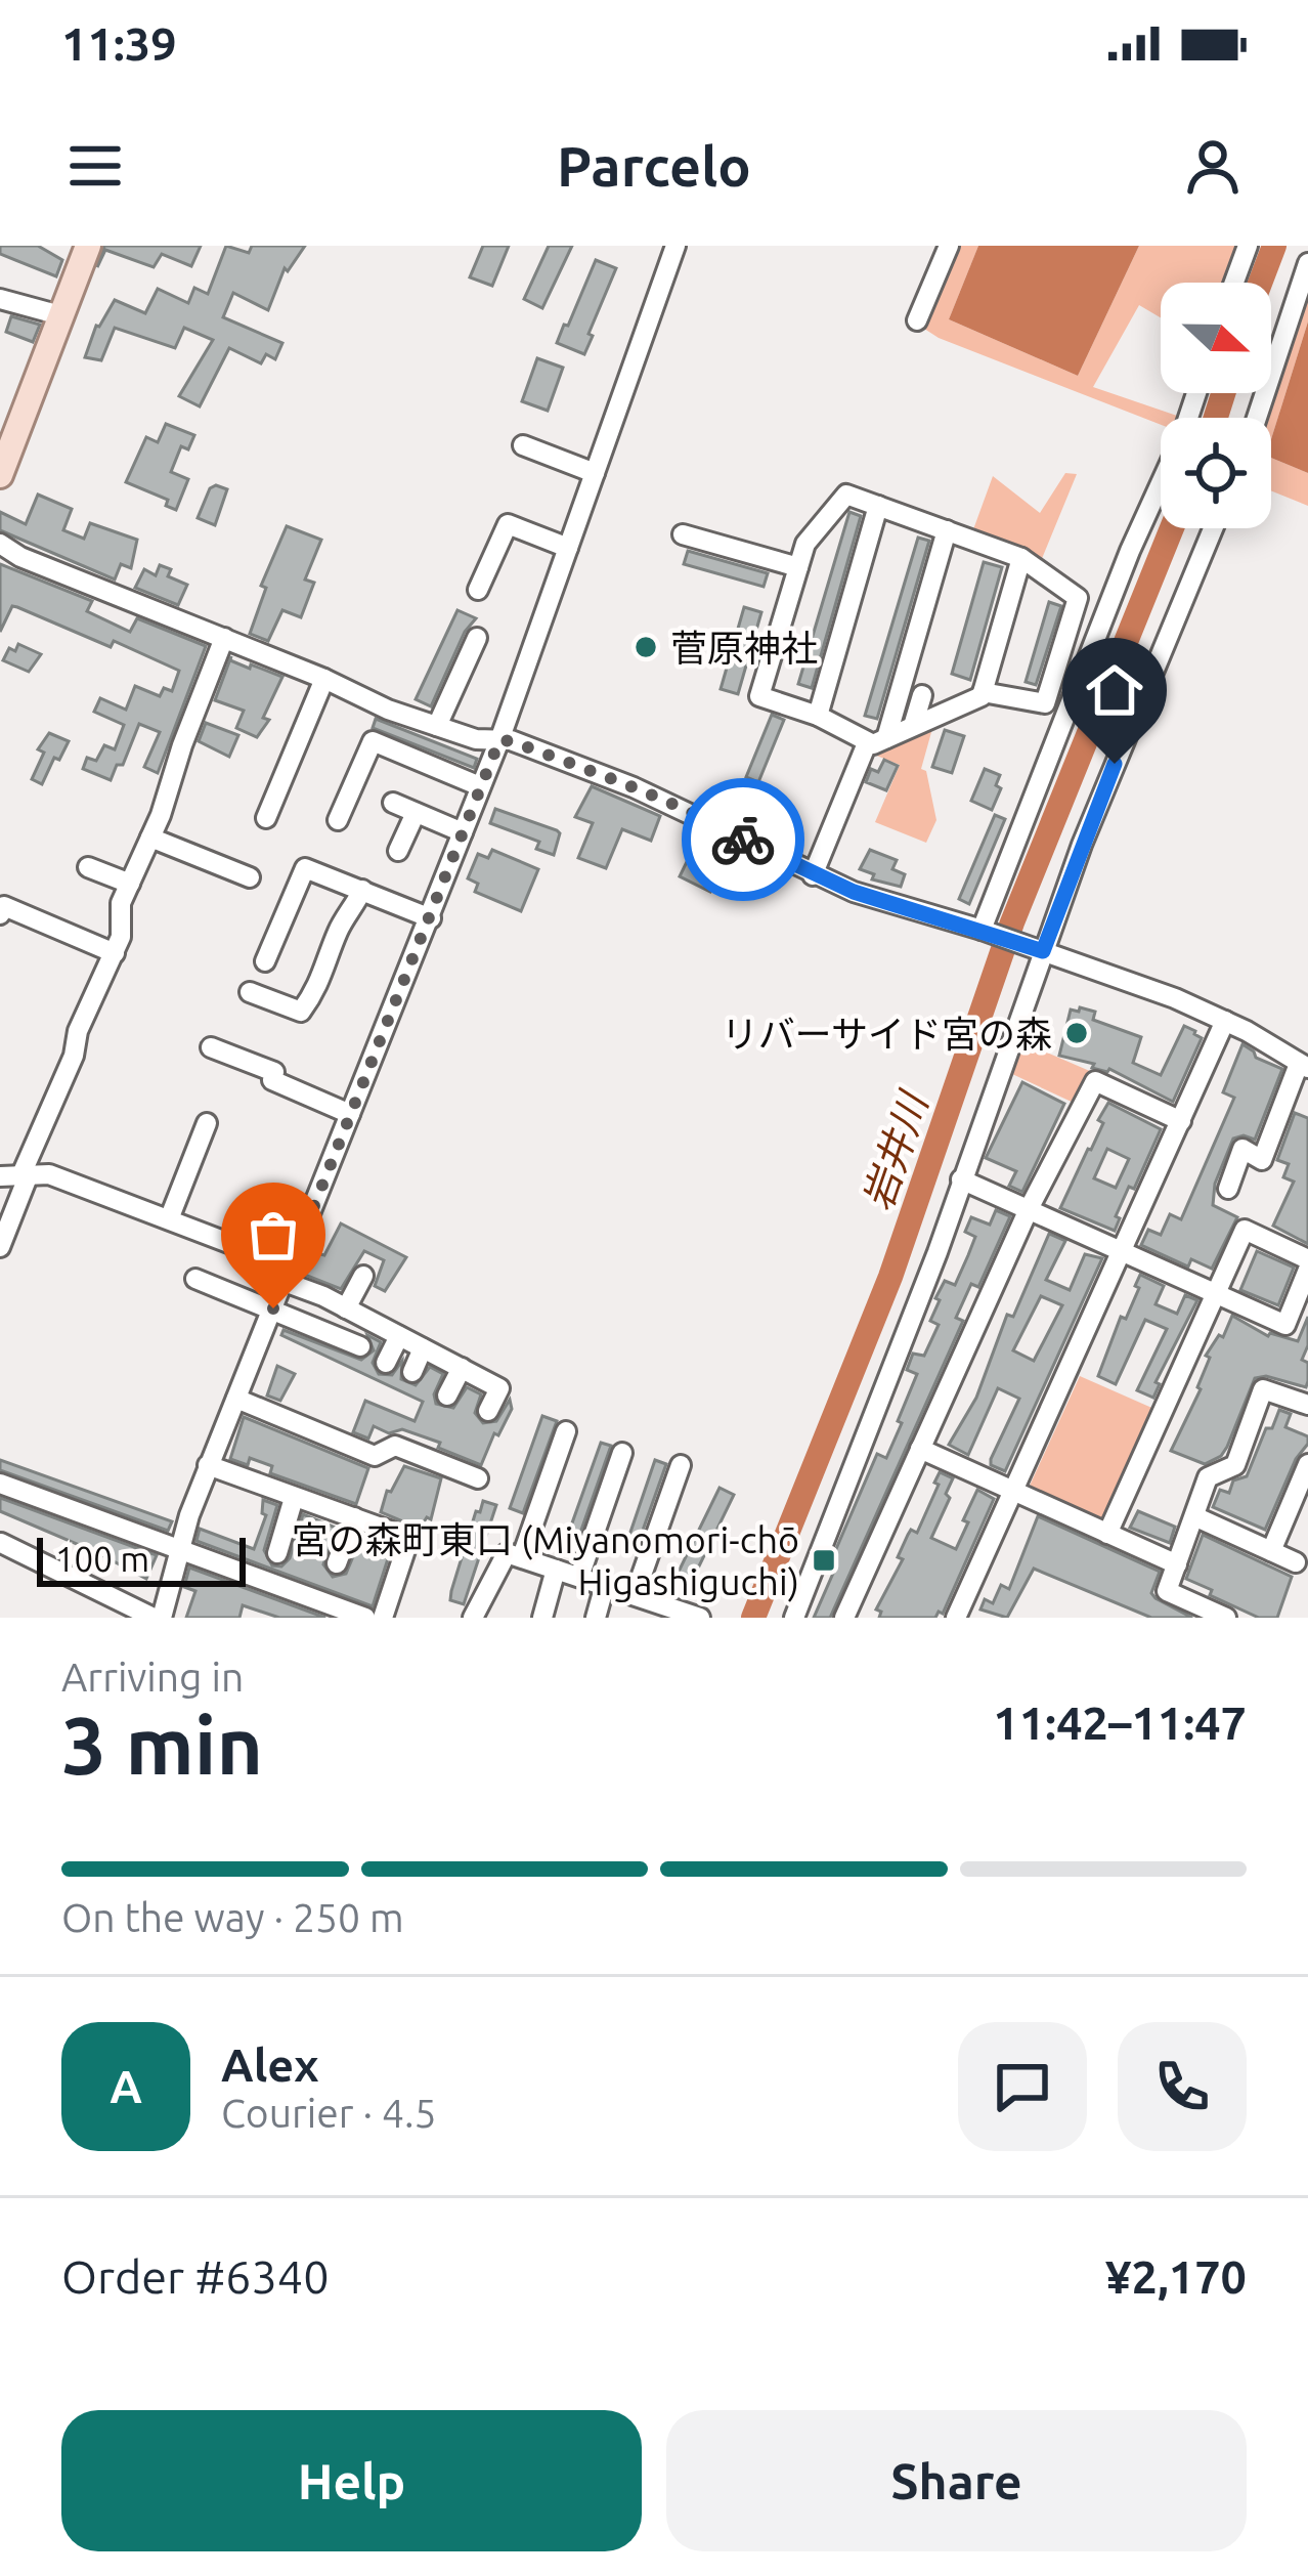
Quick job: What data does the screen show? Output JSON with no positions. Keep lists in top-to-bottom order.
{
  "water": ["岩井川"],
  "places": {
    "other": ["菅原神社", "リバーサイド宮の森"],
    "transit": ["宮の森町東口 (Miyanomori-chō Higashiguchi)"]
  },
  "scale_bar": "100 m",
  "north": "right",
  "page": {
    "status": "11:39",
    "header": "Parcelo",
    "scale": "100 m",
    "heading": ["3 min", "Arriving in", "11:42–11:47"],
    "panel": [
      "Alex",
      "Courier · 4.5",
      "Order #6340",
      "¥2,170"
    ],
    "bar": "On the way · 250 m",
    "round": "A",
    "buttons": ["Help", "Share"]
  }
}
